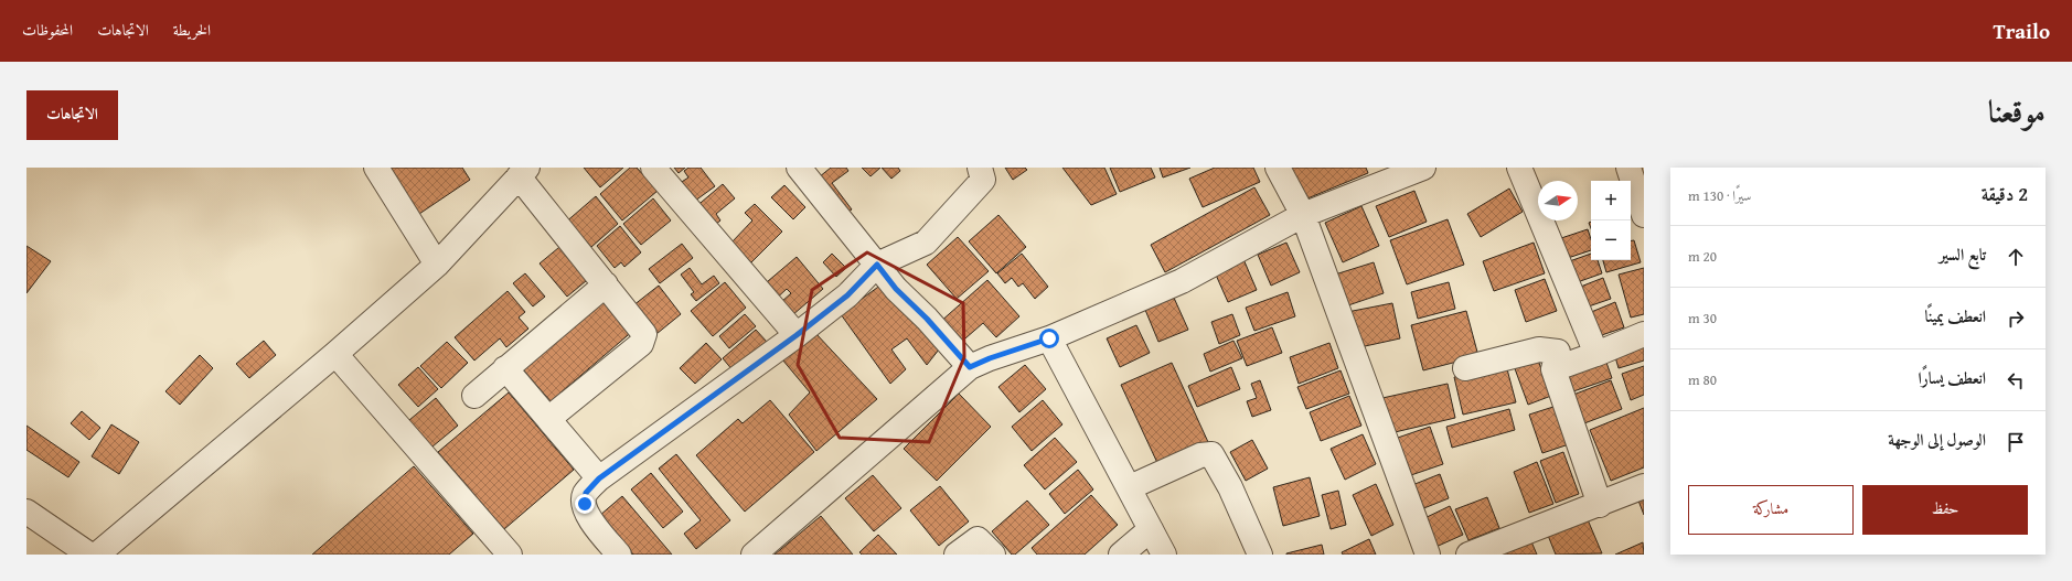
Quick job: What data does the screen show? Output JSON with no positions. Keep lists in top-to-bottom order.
{
  "north": "right",
  "page": {
    "header": "Trailo",
    "nav": ["الخريطة", "الاتجاهات", "المحفوظات"],
    "title": "موقعنا",
    "buttons": [
      "الاتجاهات",
      ["حفظ", "مشاركة"]
    ],
    "heading": ["2 دقيقة", "سيرًا · 130 m"],
    "map_buttons": ["+", "−"],
    "list": [
      ["تابع السير", "20 m"],
      ["انعطف يمينًا", "30 m"],
      ["انعطف يسارًا", "80 m"],
      "الوصول إلى الوجهة"
    ]
  }
}
